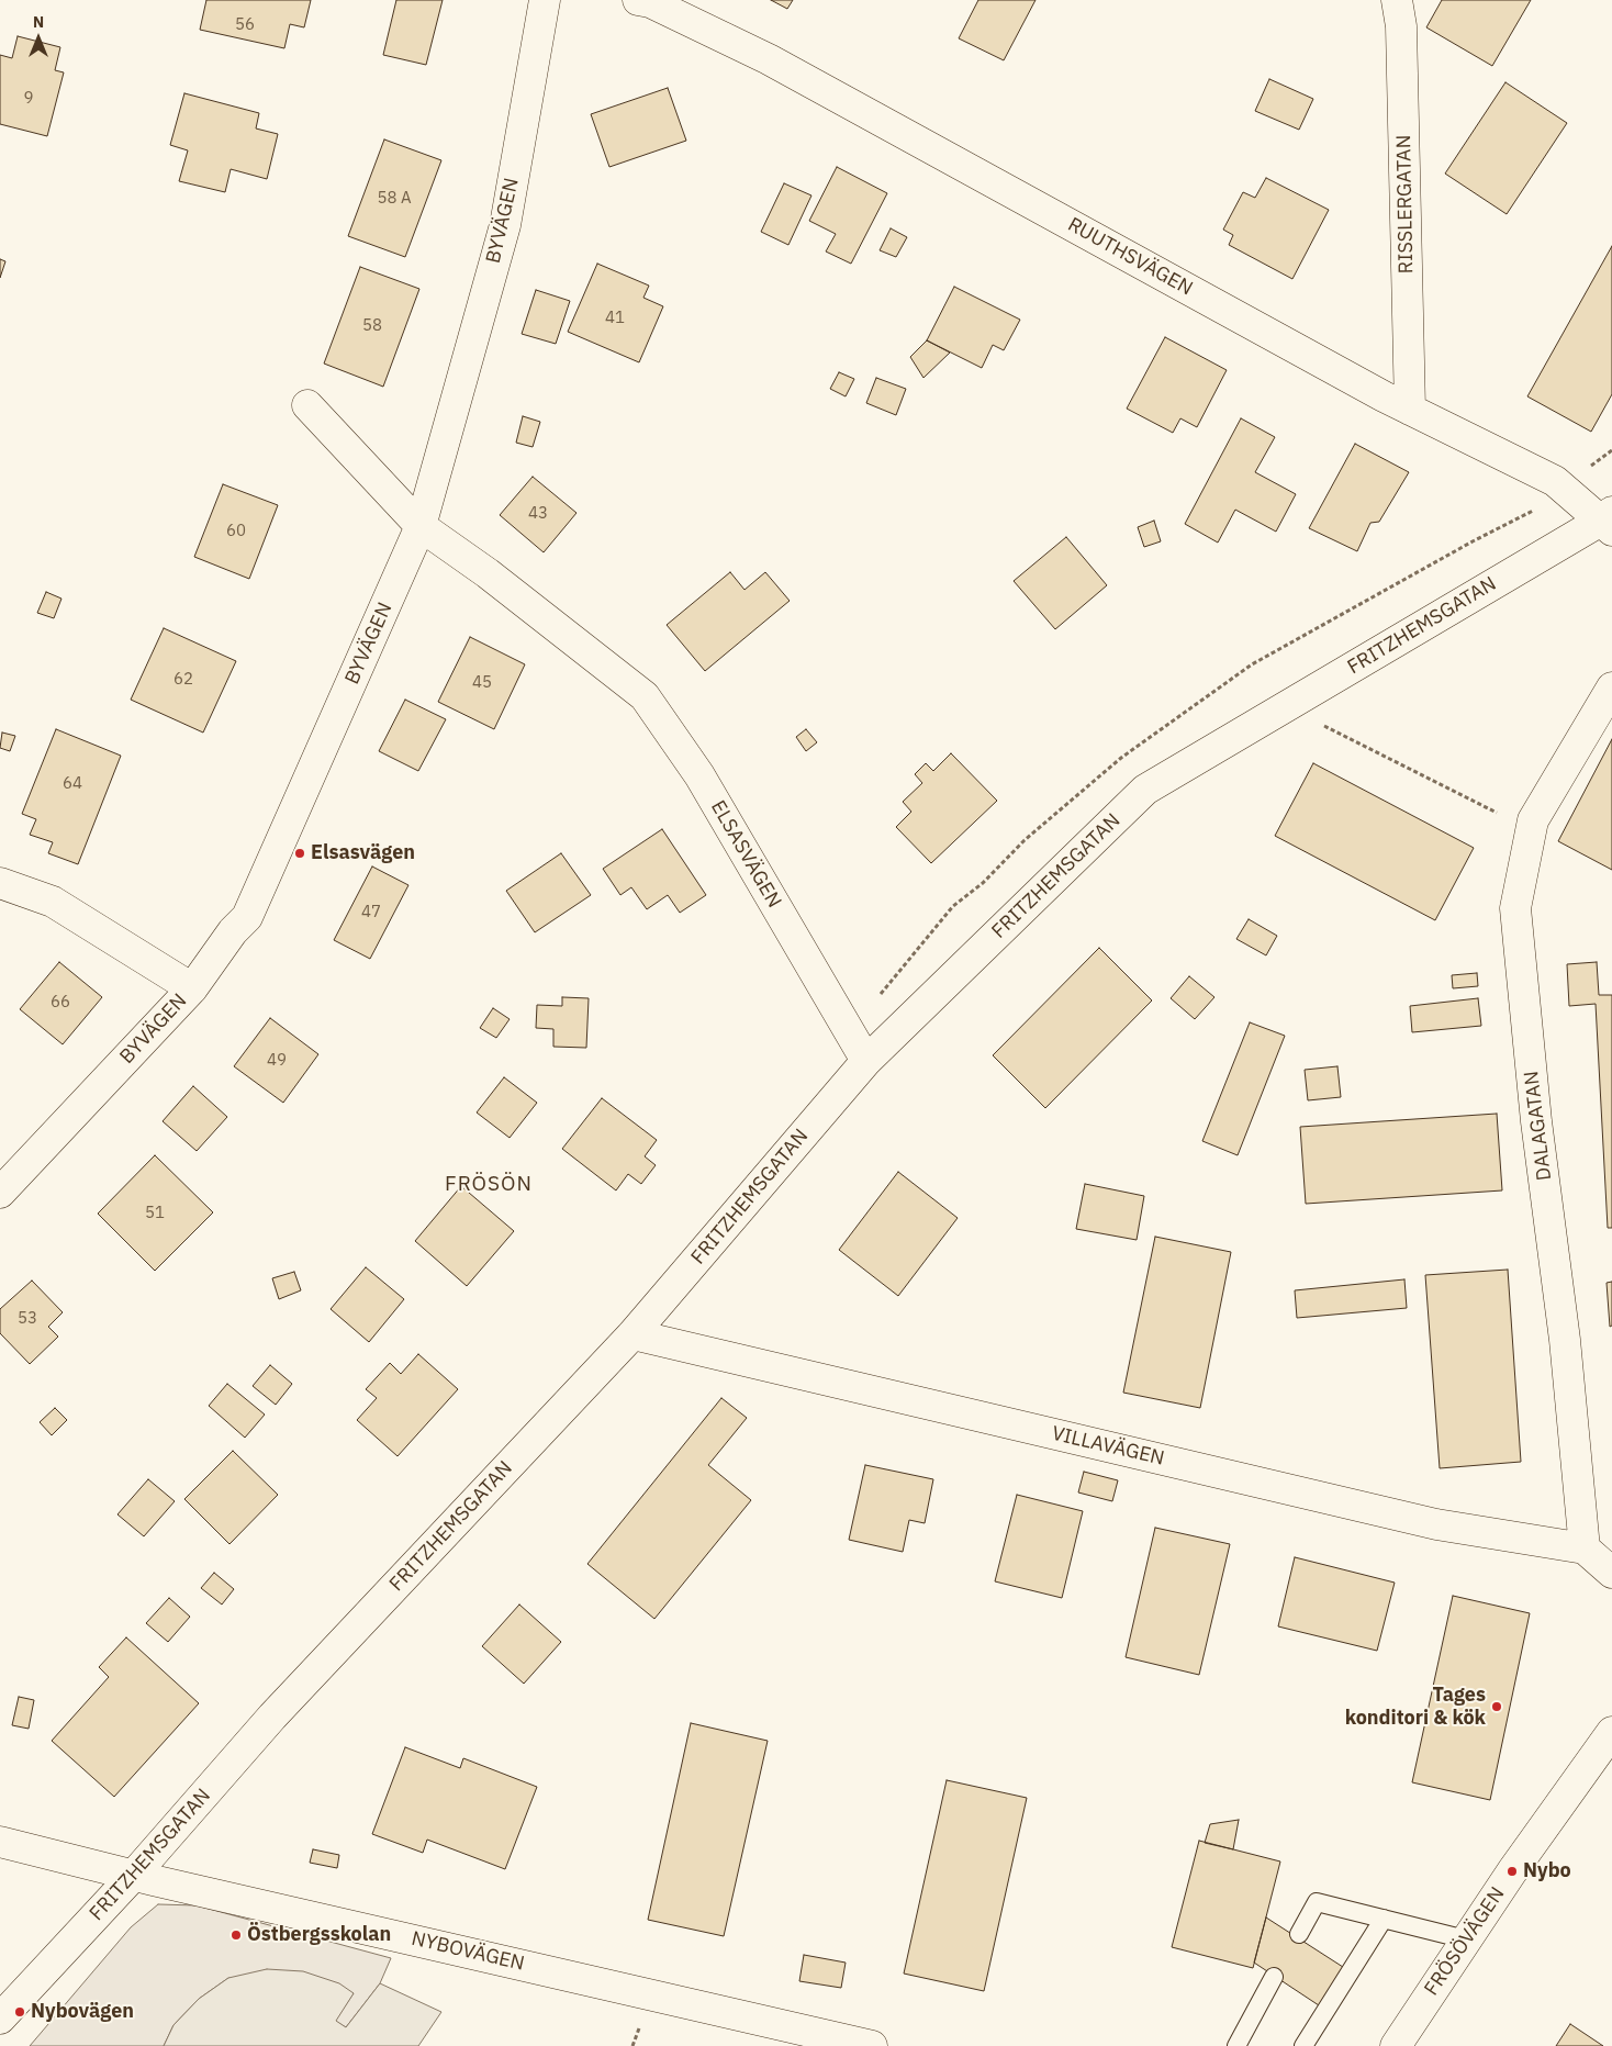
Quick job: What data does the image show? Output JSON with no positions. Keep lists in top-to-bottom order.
{
  "streets": {
    "street": [
      "RISSLERGATAN",
      "BYVÄGEN",
      "RUUTHSVÄGEN",
      "FRITZHEMSGATAN",
      "ELSASVÄGEN",
      "DALAGATAN",
      "VILLAVÄGEN",
      "FRÖSÖVÄGEN",
      "NYBOVÄGEN"
    ]
  },
  "crossings": [
    ["RISSLERGATAN", "RUUTHSVÄGEN"],
    ["BYVÄGEN", "ELSASVÄGEN"],
    ["RUUTHSVÄGEN", "FRITZHEMSGATAN"],
    ["FRITZHEMSGATAN", "ELSASVÄGEN"],
    ["FRITZHEMSGATAN", "VILLAVÄGEN"],
    ["FRITZHEMSGATAN", "NYBOVÄGEN"],
    ["DALAGATAN", "VILLAVÄGEN"]
  ],
  "districts": ["FRÖSÖN"],
  "places": [
    "Elsasvägen",
    "Tages konditori & kök",
    "Nybo",
    "Östbergsskolan",
    "Nybovägen"
  ],
  "house_numbers": [
    "56",
    "9",
    "58 A",
    "41",
    "58",
    "43",
    "60",
    "62",
    "45",
    "64",
    "47",
    "66",
    "49",
    "51",
    "53"
  ],
  "north": "top"
}
